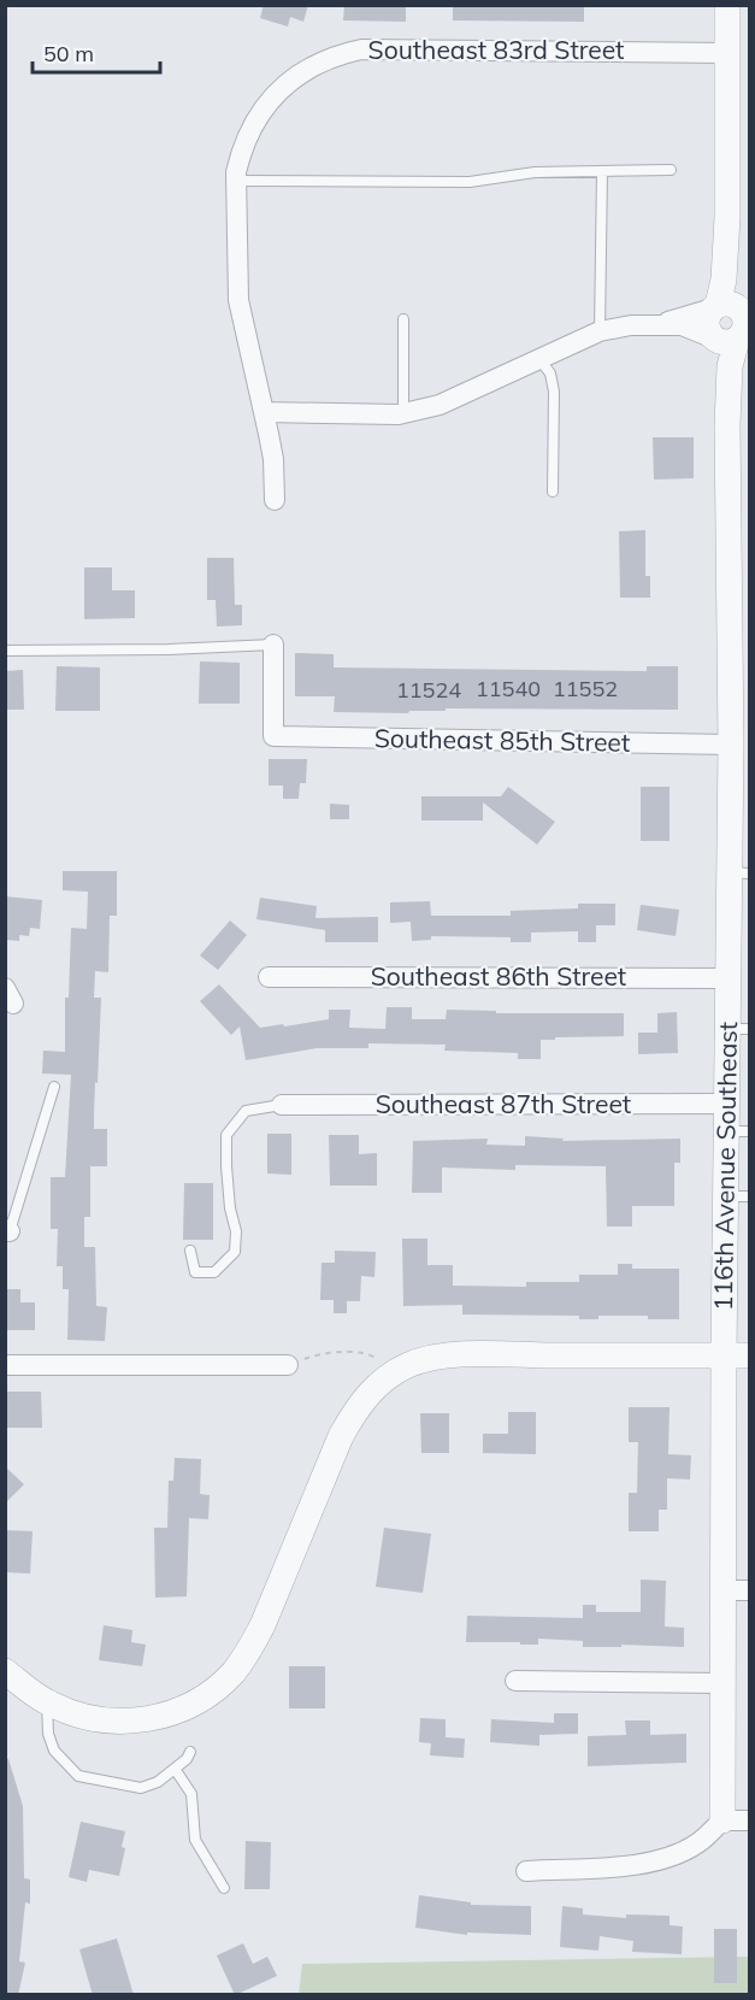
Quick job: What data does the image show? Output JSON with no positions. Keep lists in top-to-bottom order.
{
  "streets": {
    "street": [
      "Southeast 83rd Street",
      "Southeast 85th Street",
      "Southeast 86th Street",
      "Southeast 87th Street",
      "116th Avenue Southeast"
    ]
  },
  "crossings": [
    ["Southeast 83rd Street", "116th Avenue Southeast"],
    ["Southeast 85th Street", "116th Avenue Southeast"],
    ["Southeast 86th Street", "116th Avenue Southeast"],
    ["Southeast 87th Street", "116th Avenue Southeast"]
  ],
  "house_numbers": ["11540", "11552", "11524"],
  "scale_bar": "50 m"
}
